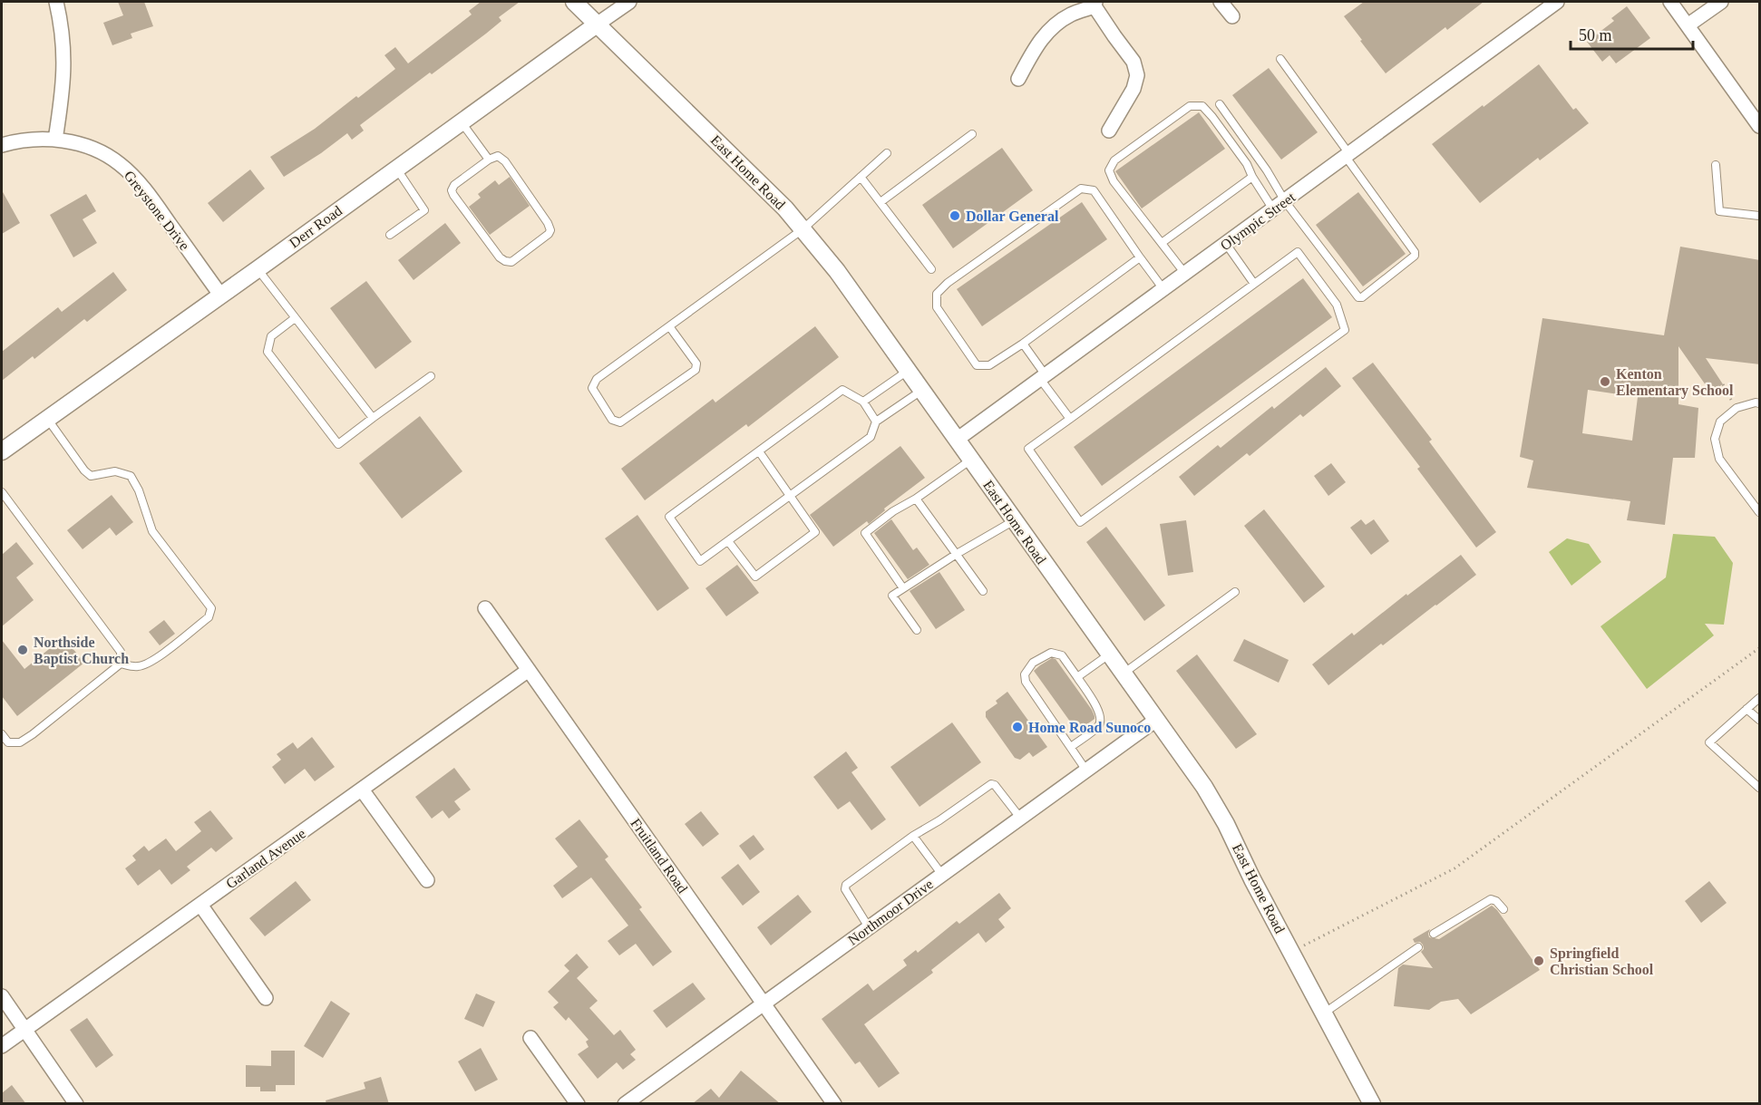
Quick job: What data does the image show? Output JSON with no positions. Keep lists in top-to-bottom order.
{
  "streets": {
    "street": [
      "East Home Road",
      "Greystone Drive",
      "Olympic Street",
      "Derr Road",
      "Fruitland Road",
      "Garland Avenue",
      "Northmoor Drive"
    ]
  },
  "crossings": [
    ["East Home Road", "Olympic Street"],
    ["East Home Road", "Derr Road"],
    ["East Home Road", "Northmoor Drive"],
    ["Greystone Drive", "Derr Road"],
    ["Fruitland Road", "Garland Avenue"],
    ["Fruitland Road", "Northmoor Drive"]
  ],
  "places": [
    "Dollar General",
    "Kenton Elementary School",
    "Northside Baptist Church",
    "Home Road Sunoco",
    "Springfield Christian School"
  ],
  "scale_bar": "50 m"
}
